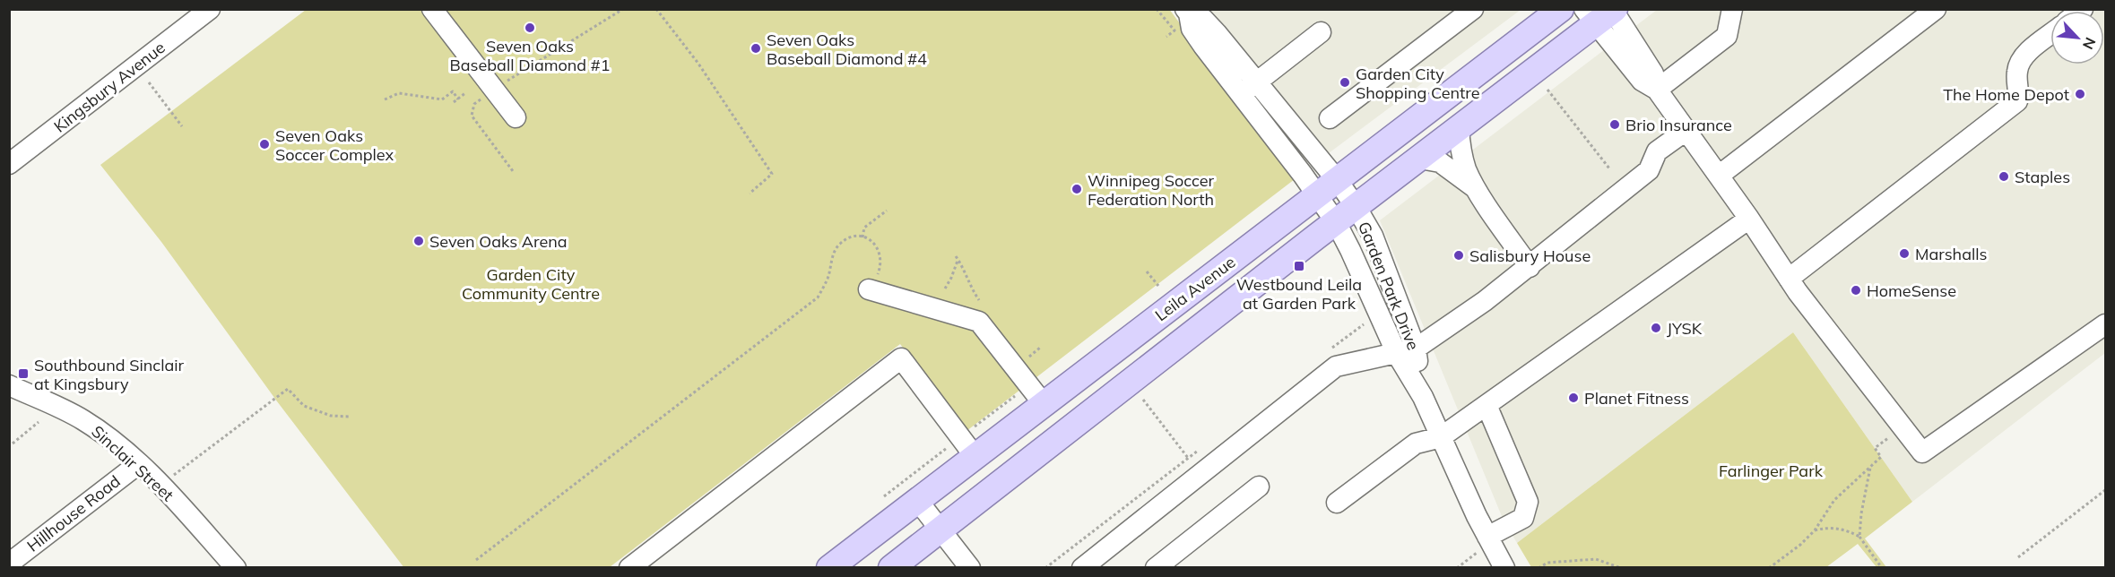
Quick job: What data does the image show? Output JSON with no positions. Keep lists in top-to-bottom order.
{
  "streets": {
    "main road": ["Leila Avenue"],
    "street": [
      "Kingsbury Avenue",
      "Garden Park Drive",
      "Sinclair Street",
      "Hillhouse Road"
    ]
  },
  "crossings": [
    ["Garden Park Drive", "Leila Avenue"],
    ["Sinclair Street", "Hillhouse Road"]
  ],
  "parks": ["Garden City Community Centre", "Farlinger Park"],
  "places": {
    "other": [
      "Seven Oaks Baseball Diamond #1",
      "Seven Oaks Baseball Diamond #4",
      "Garden City Shopping Centre",
      "The Home Depot",
      "Brio Insurance",
      "Seven Oaks Soccer Complex",
      "Staples",
      "Winnipeg Soccer Federation North",
      "Seven Oaks Arena",
      "Marshalls",
      "Salisbury House",
      "HomeSense",
      "JYSK",
      "Planet Fitness"
    ],
    "transit": ["Westbound Leila at Garden Park", "Southbound Sinclair at Kingsbury"]
  },
  "north": "bottom right"
}
